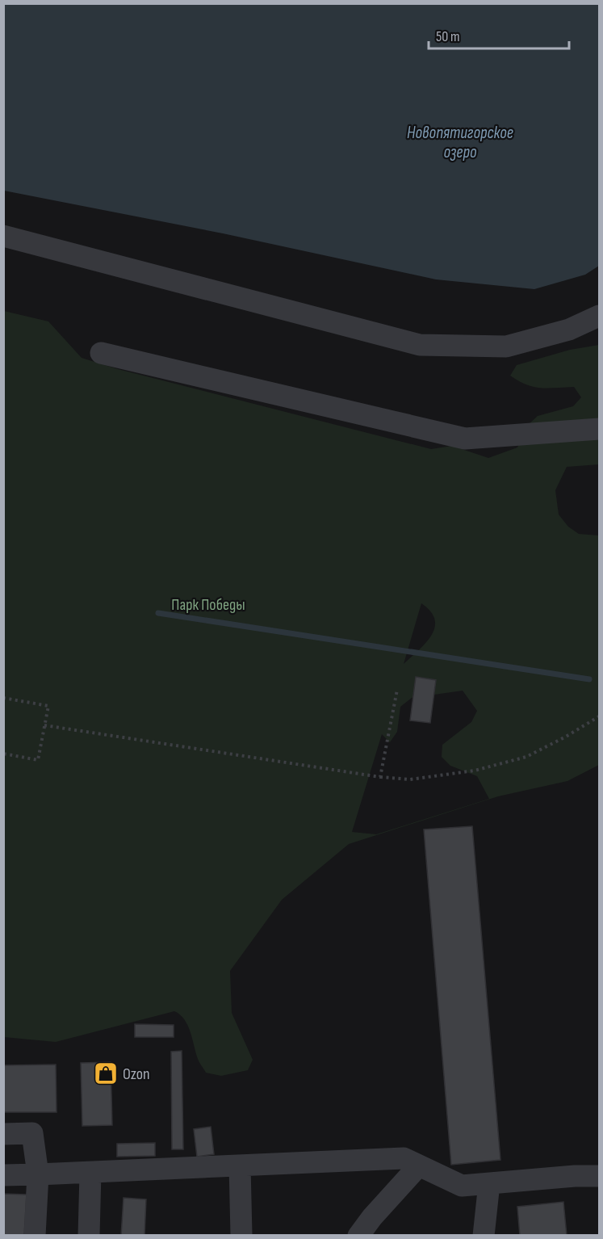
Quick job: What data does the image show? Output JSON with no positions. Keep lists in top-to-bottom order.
{
  "water": ["Новопятигорское озеро"],
  "parks": ["Парк Победы"],
  "places": {
    "shop": ["Ozon"]
  },
  "scale_bar": "50 m"
}
